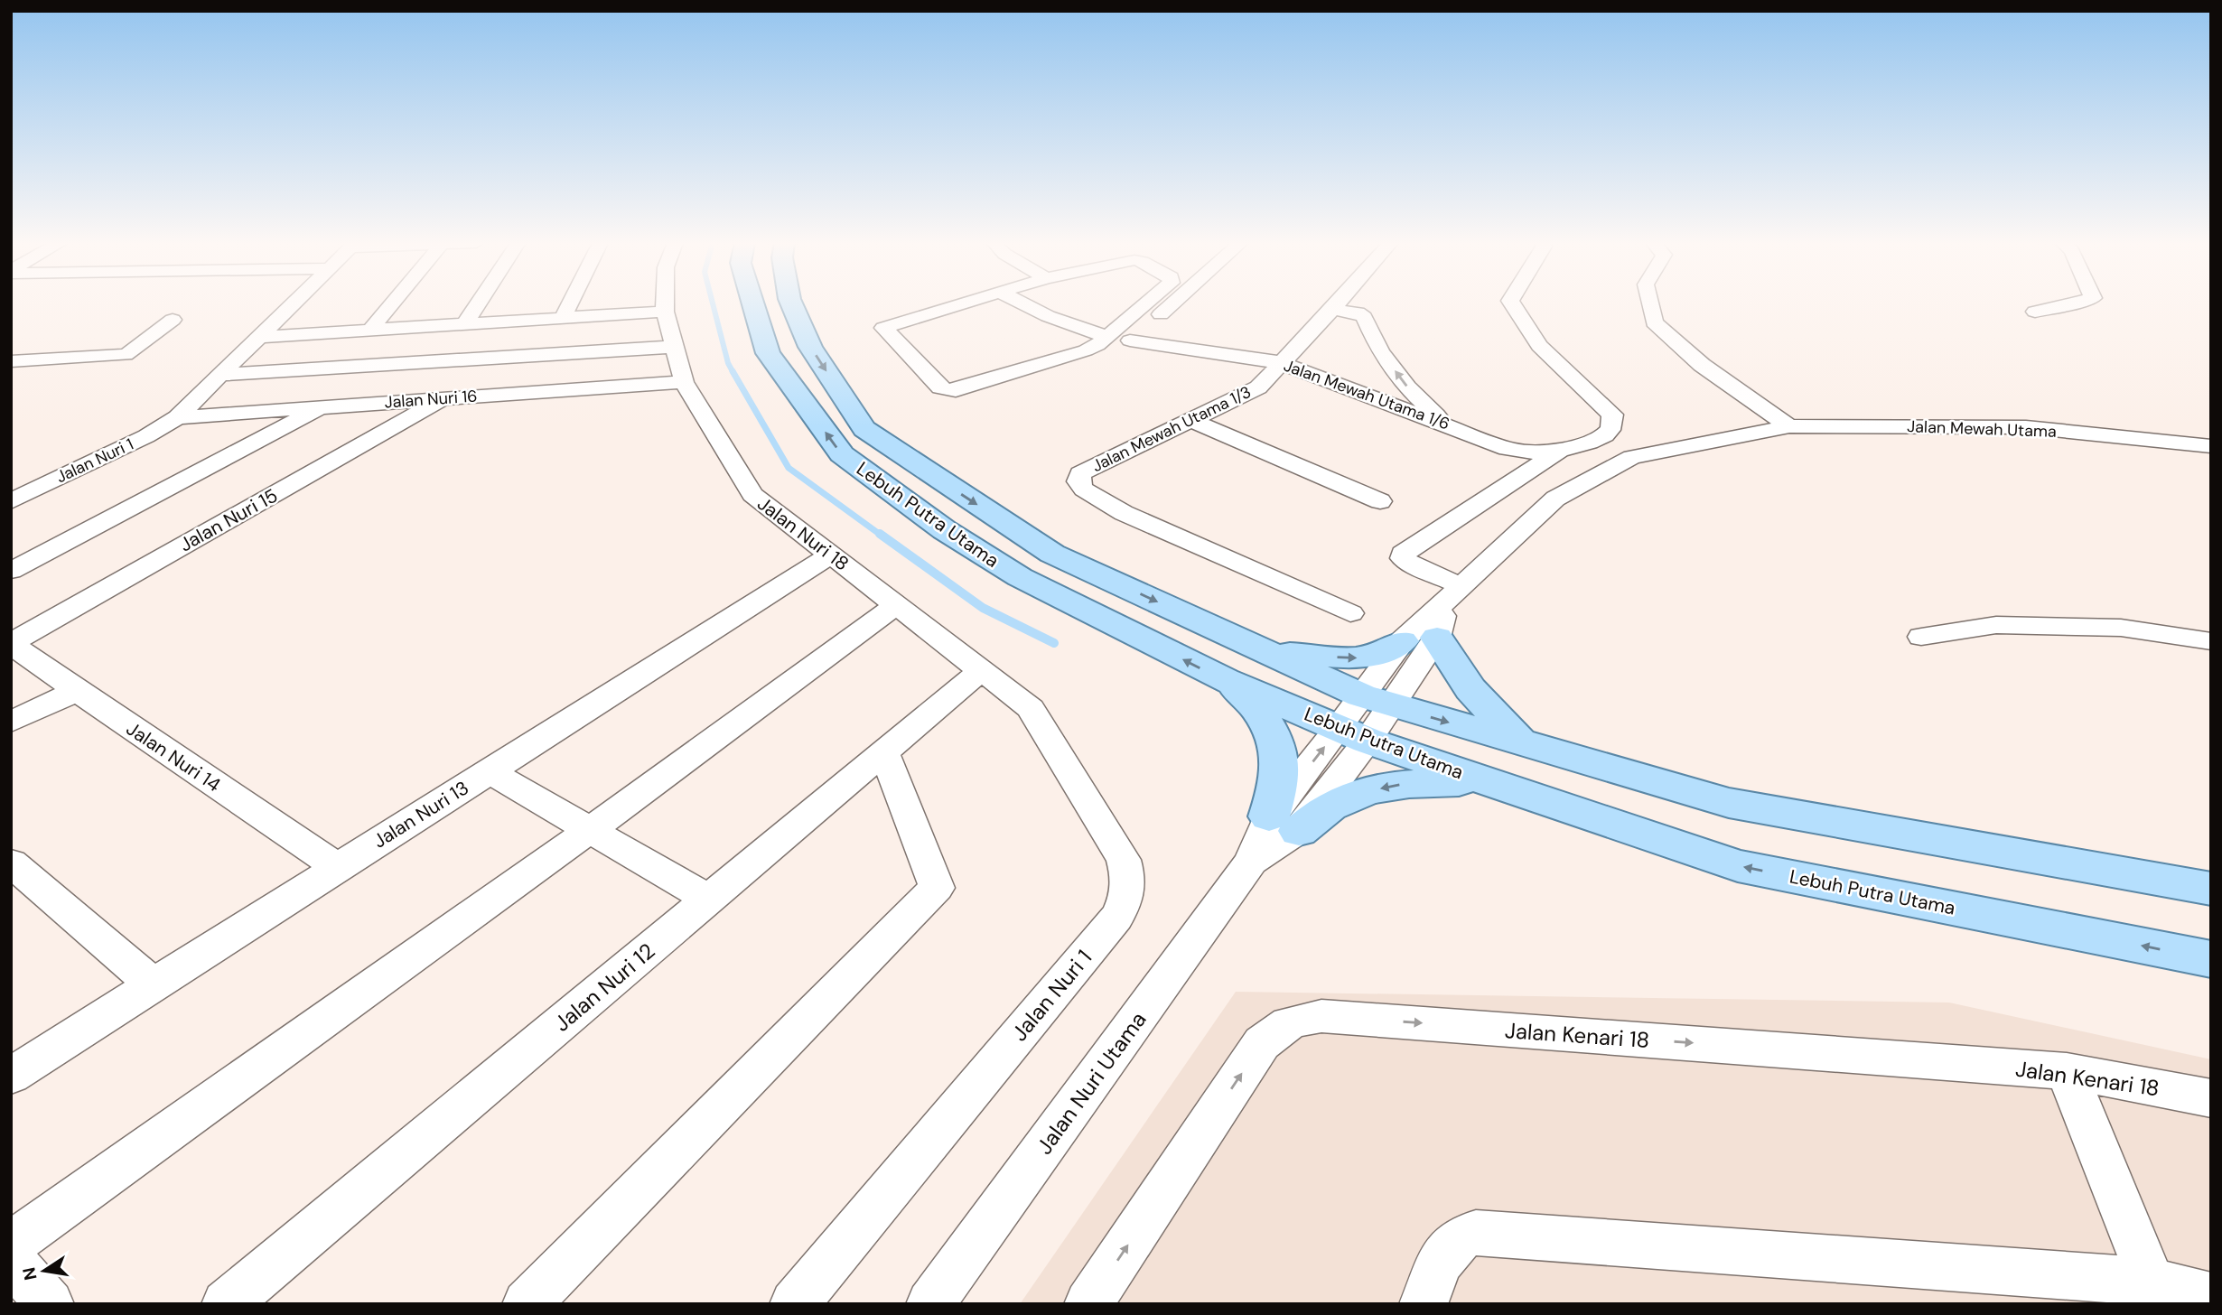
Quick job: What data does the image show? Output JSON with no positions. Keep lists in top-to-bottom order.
{
  "streets": {
    "main road": ["Lebuh Putra Utama"],
    "street": [
      "Jalan Mewah Utama 1/6",
      "Jalan Nuri 16",
      "Jalan Mewah Utama 1/3",
      "Jalan Mewah Utama",
      "Jalan Nuri 1",
      "Jalan Nuri 15",
      "Jalan Nuri 18",
      "Jalan Nuri 14",
      "Jalan Nuri 13",
      "Jalan Nuri 12",
      "Jalan Kenari 18",
      "Jalan Nuri Utama"
    ]
  },
  "crossings": [
    ["Jalan Mewah Utama 1/6", "Jalan Mewah Utama 1/3"],
    ["Jalan Nuri 16", "Jalan Nuri 1"],
    ["Jalan Nuri 16", "Jalan Nuri 15"],
    ["Jalan Nuri 16", "Jalan Nuri 18"],
    ["Jalan Mewah Utama", "Lebuh Putra Utama"],
    ["Jalan Mewah Utama", "Jalan Nuri Utama"],
    ["Jalan Nuri 1", "Jalan Nuri 18"],
    ["Jalan Nuri 1", "Jalan Nuri 12"],
    ["Lebuh Putra Utama", "Jalan Nuri Utama"],
    ["Jalan Nuri 15", "Jalan Nuri 14"],
    ["Jalan Nuri 18", "Jalan Nuri 13"],
    ["Jalan Nuri 18", "Jalan Nuri 12"],
    ["Jalan Nuri 14", "Jalan Nuri 13"]
  ],
  "north": "left"
}
